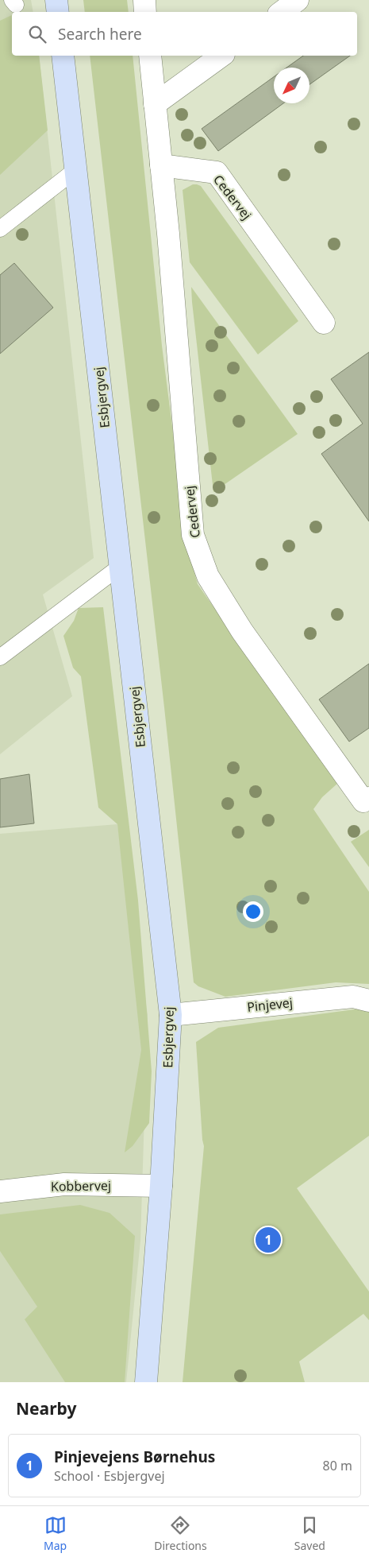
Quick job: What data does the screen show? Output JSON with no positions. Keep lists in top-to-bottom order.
{
  "streets": {
    "main road": ["Esbjergvej"],
    "street": ["Cedervej", "Pinjevej", "Kobbervej"]
  },
  "crossings": [
    ["Esbjergvej", "Pinjevej"],
    ["Esbjergvej", "Kobbervej"]
  ],
  "north": "bottom left",
  "page": {
    "search": "Search here",
    "pins": "1",
    "heading": "Nearby",
    "list": [
      {
        "mark": "1",
        "name": "Pinjevejens Børnehus",
        "note": "School · Esbjergvej",
        "value": "80 m"
      }
    ],
    "nav": ["Map", "Directions", "Saved"]
  }
}
